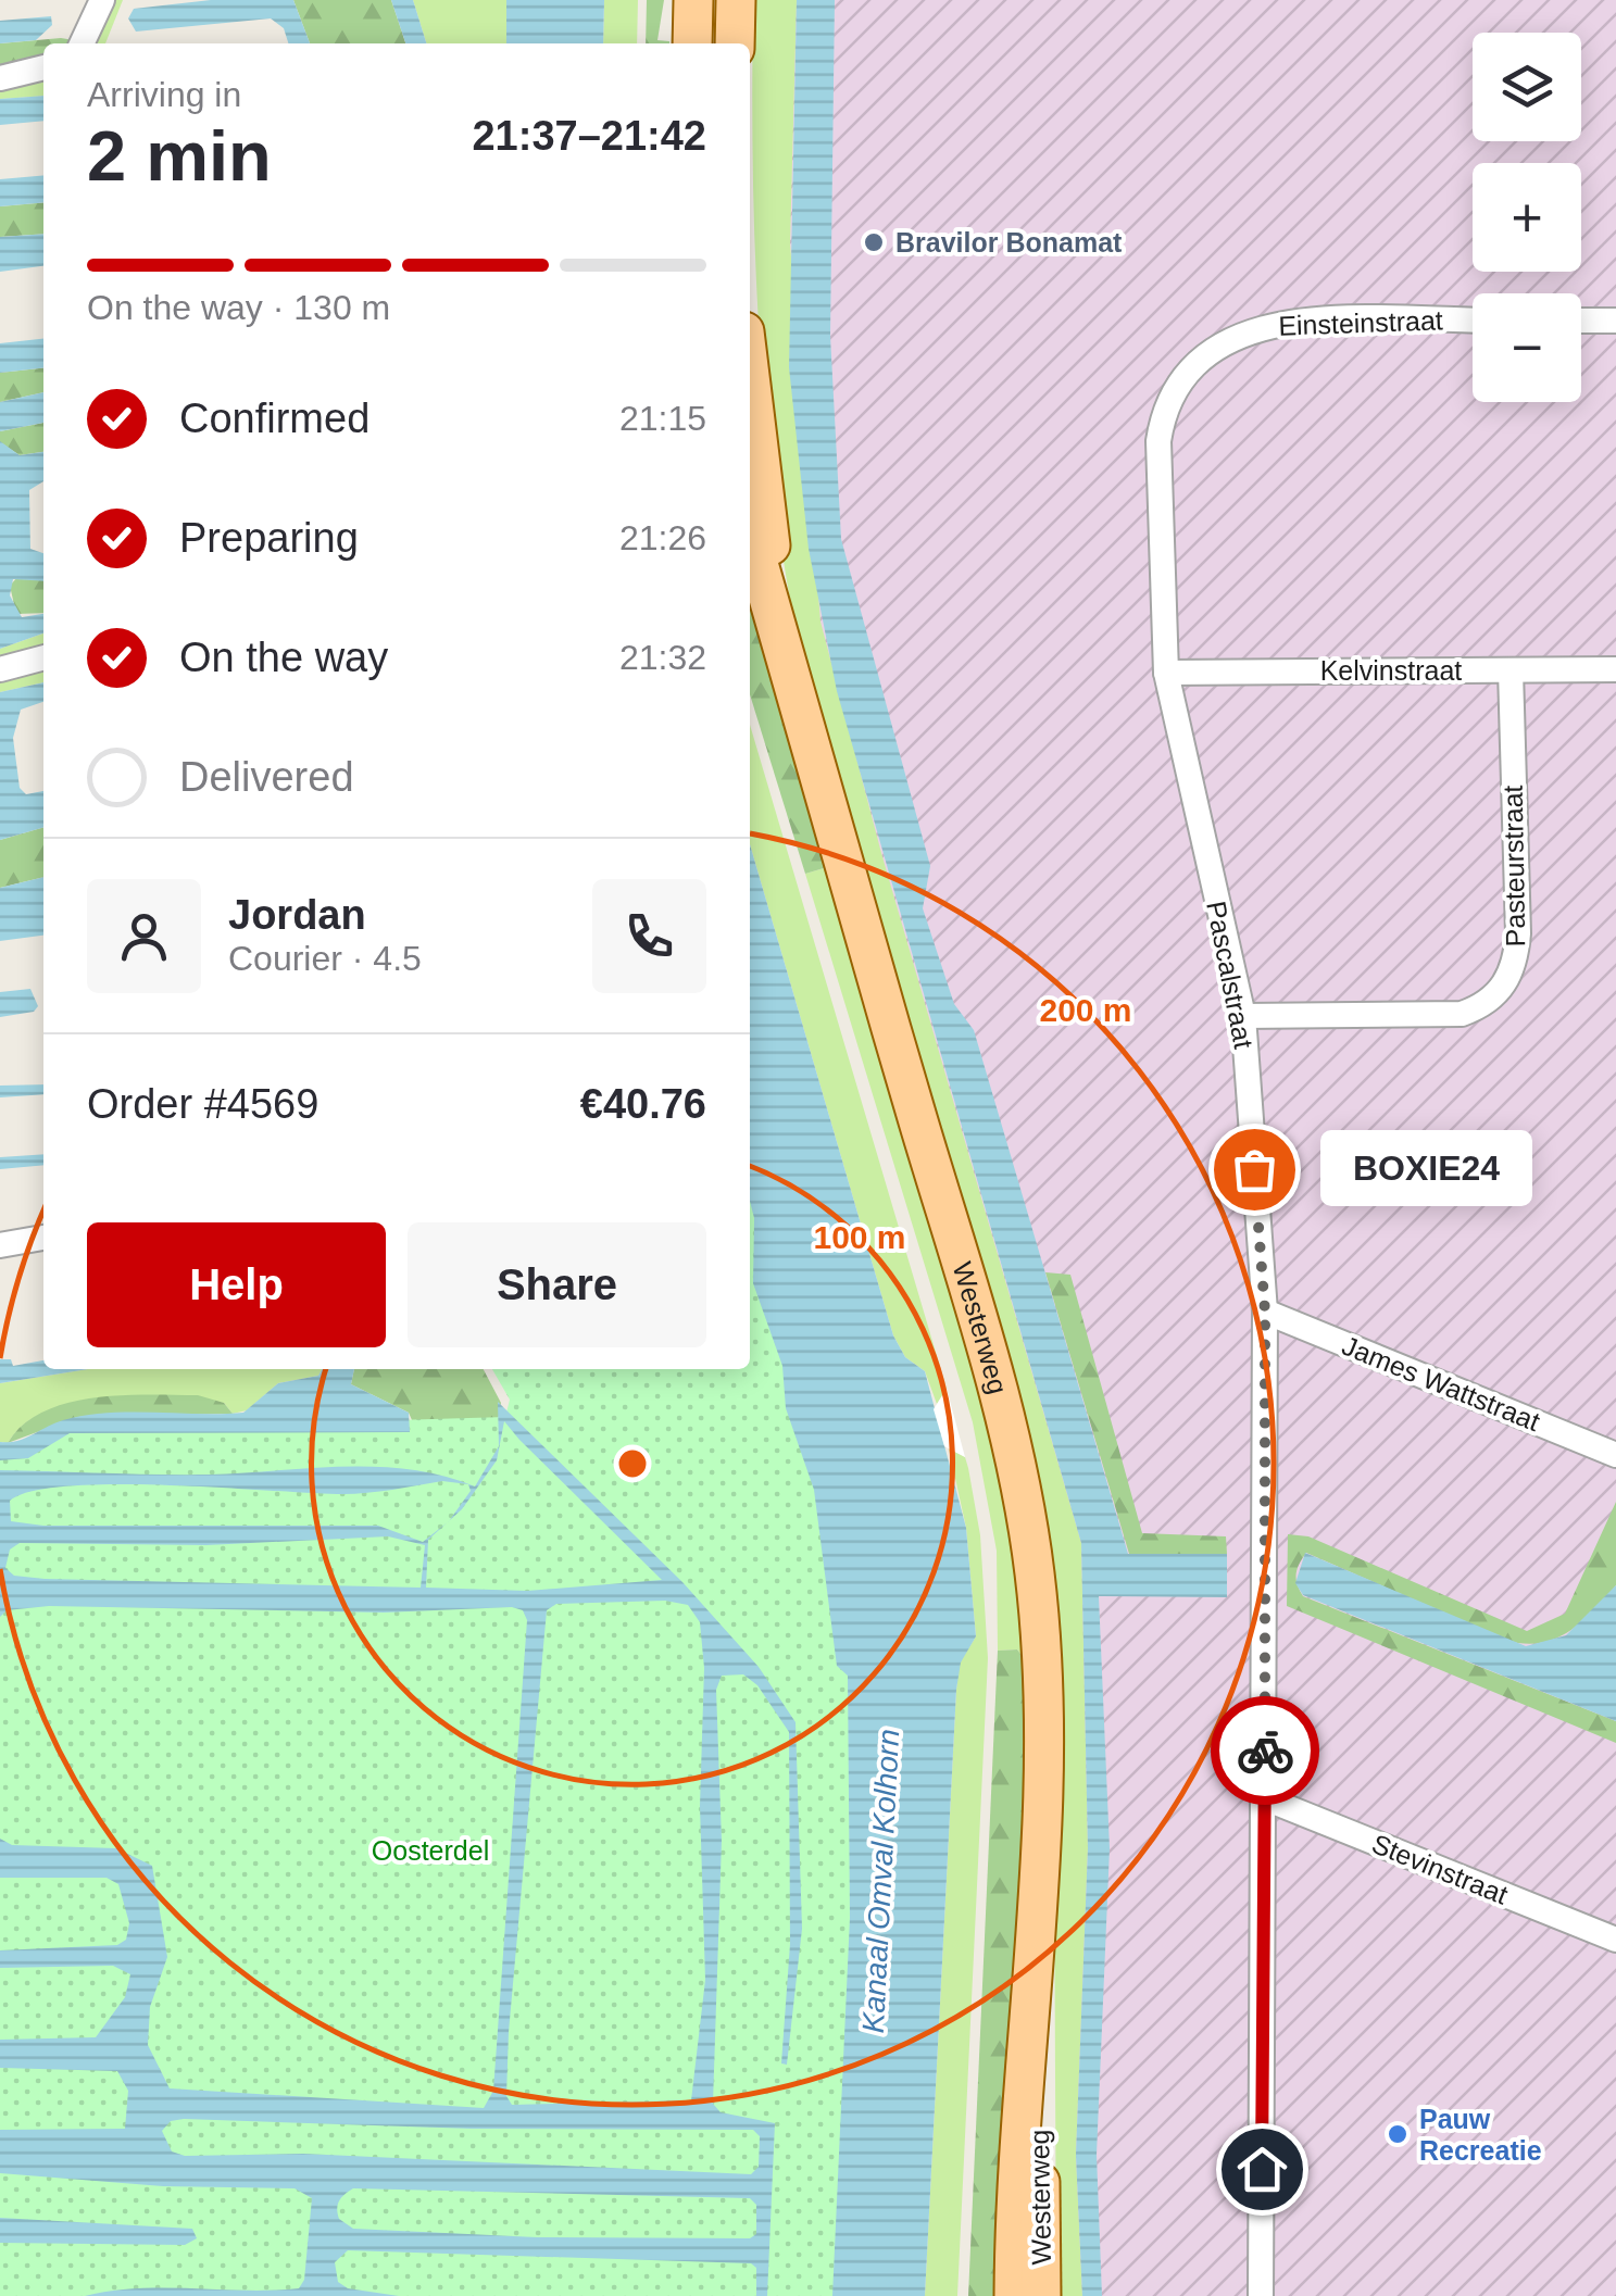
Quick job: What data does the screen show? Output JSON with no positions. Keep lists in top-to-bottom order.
{
  "streets": {
    "main road": ["Westerweg"],
    "street": [
      "Einsteinstraat",
      "Kelvinstraat",
      "Pasteurstraat",
      "Pascalstraat",
      "James Wattstraat",
      "Stevinstraat"
    ]
  },
  "crossings": [
    ["Einsteinstraat", "Pascalstraat"],
    ["Kelvinstraat", "Pasteurstraat"],
    ["Kelvinstraat", "Pascalstraat"],
    ["Pasteurstraat", "Pascalstraat"],
    ["Pascalstraat", "James Wattstraat"],
    ["Pascalstraat", "Stevinstraat"]
  ],
  "water": ["Kanaal Omval Kolhorn"],
  "parks": ["Oosterdel"],
  "places": ["Bravilor Bonamat", "BOXIE24", "Pauw Recreatie"],
  "page": {
    "map_buttons": ["+", "−"],
    "heading": ["2 min", "Arriving in", "21:37–21:42"],
    "panel": [
      "Jordan",
      "Courier · 4.5",
      "Order #4569",
      "€40.76"
    ],
    "bar": "On the way · 130 m",
    "list": [
      ["Confirmed", "21:15"],
      ["Preparing", "21:26"],
      ["On the way", "21:32"],
      "Delivered"
    ],
    "bubble": "BOXIE24",
    "buttons": ["Help", "Share"]
  },
  "rings": ["200 m", "100 m"]
}
